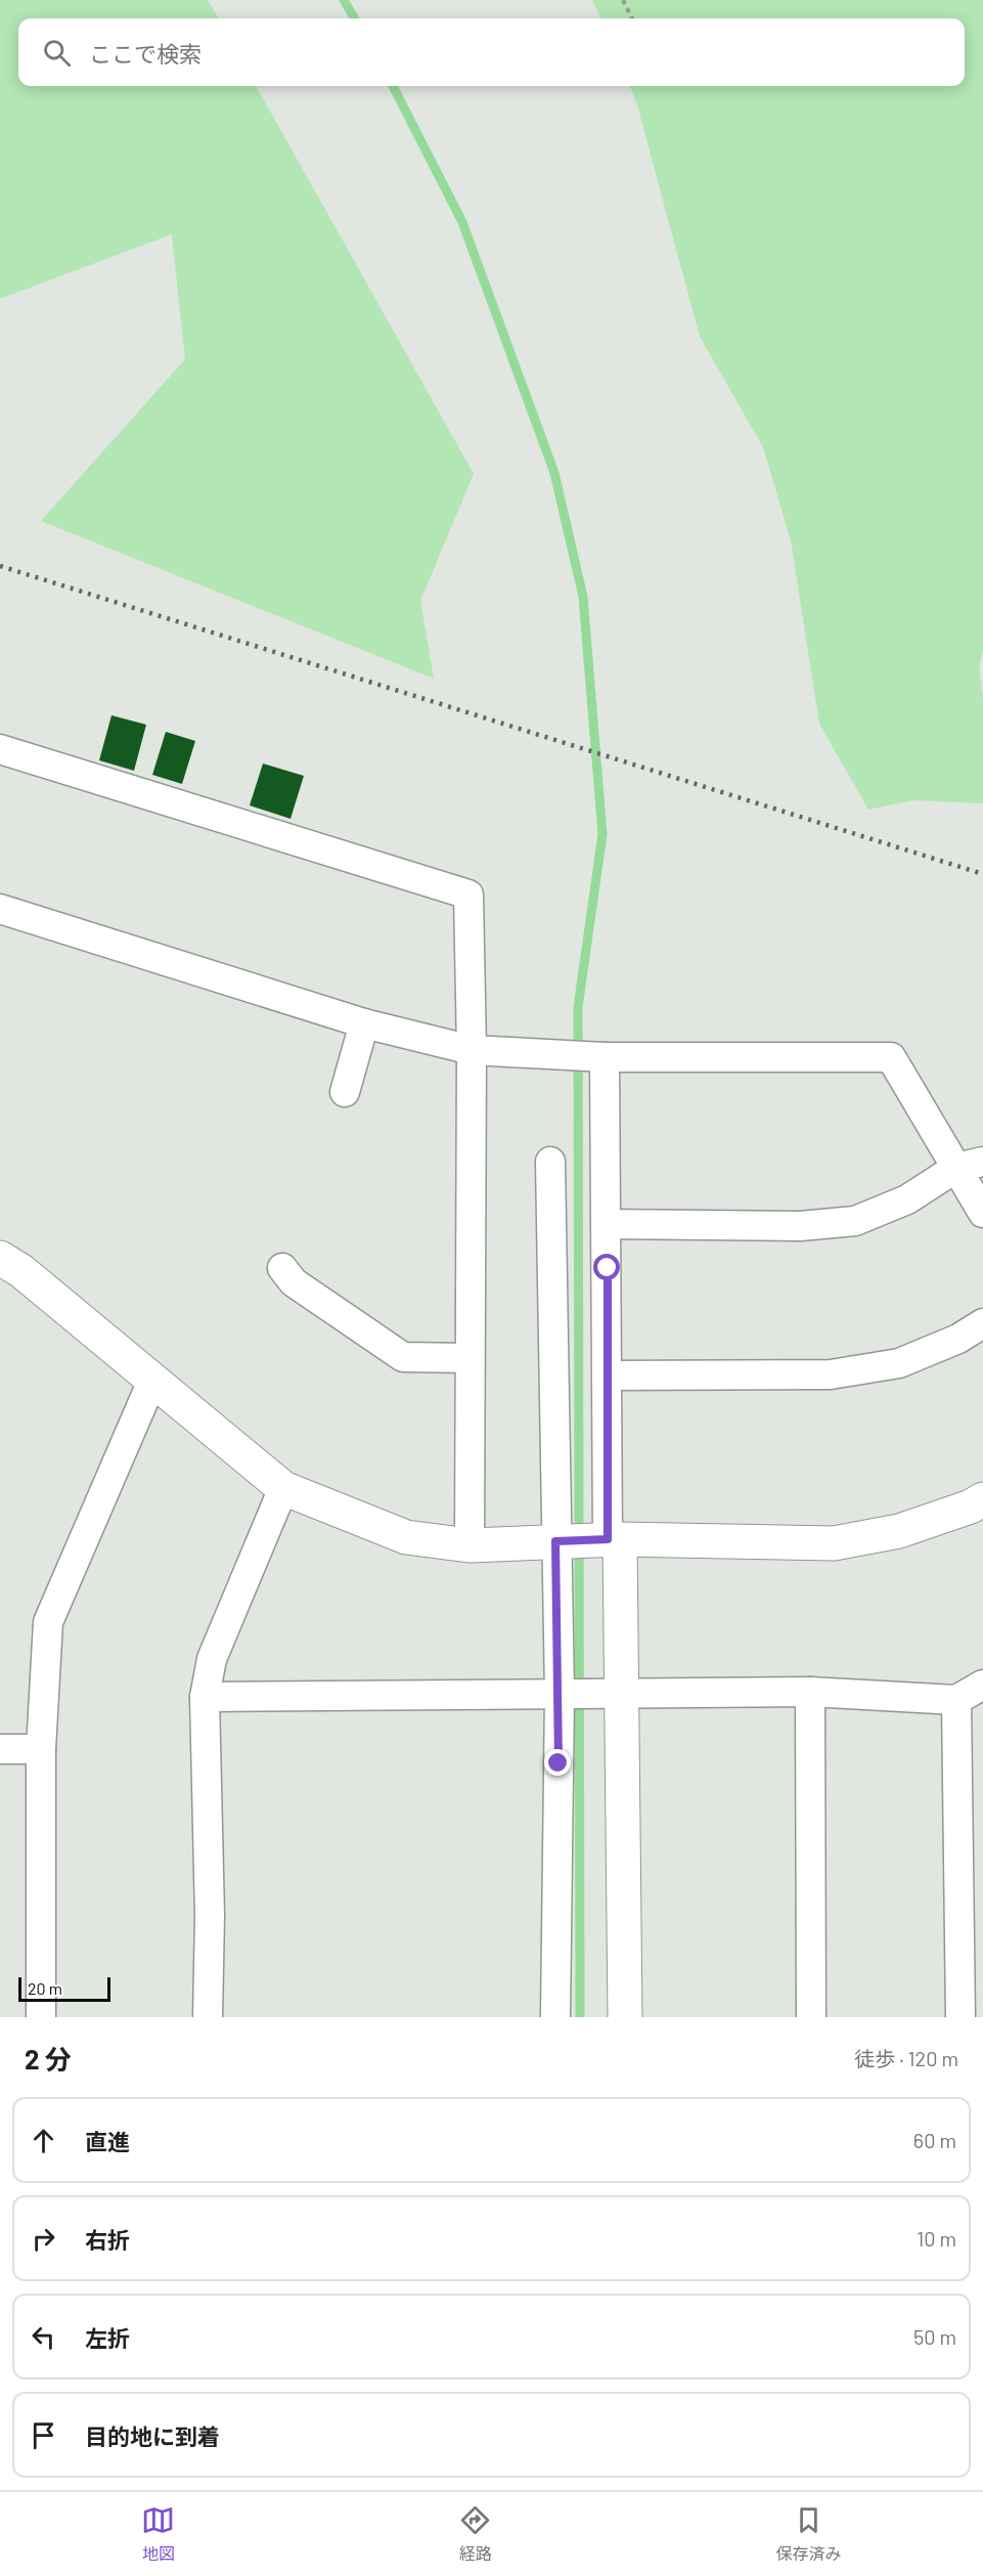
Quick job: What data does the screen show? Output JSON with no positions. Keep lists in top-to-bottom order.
{
  "scale_bar": "20 m",
  "page": {
    "search": "ここで検索",
    "scale": "20 m",
    "heading": ["2 分", "徒歩 · 120 m"],
    "list": [
      ["直進", "60 m"],
      ["右折", "10 m"],
      ["左折", "50 m"],
      "目的地に到着"
    ],
    "nav": ["地図", "経路", "保存済み"]
  }
}
